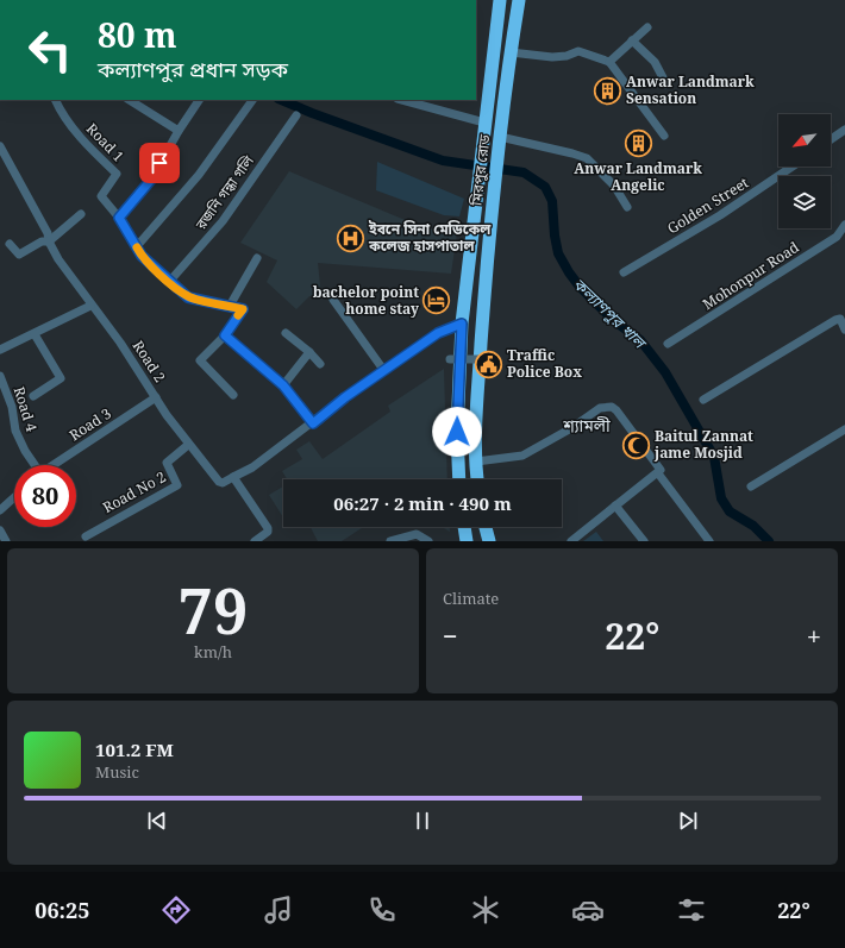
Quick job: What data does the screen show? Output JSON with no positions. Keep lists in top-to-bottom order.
{
  "streets": {
    "highway": ["মিরপুর রোড"],
    "street": [
      "Road 1",
      "রজনি গন্ধা গলি",
      "Golden Street",
      "Mohonpur Road",
      "Road 2",
      "Road 4",
      "Road 3",
      "Road No 2"
    ]
  },
  "crossings": [
    ["Road 1", "রজনি গন্ধা গলি"],
    ["Road 2", "Road 3"],
    ["Road 2", "Road No 2"]
  ],
  "districts": ["শ্যামলী"],
  "water": ["কল্যাণপুর খাল"],
  "places": {
    "building": ["Anwar Landmark Sensation", "Anwar Landmark Angelic"],
    "hospital": ["ইবনে সিনা মেডিকেল কলেজ হাসপাতাল"],
    "hotel": ["bachelor point home stay"],
    "public building": ["Traffic Police Box"],
    "mosque": ["Baitul Zannat jame Mosjid"]
  },
  "north": "bottom left",
  "page": {
    "turn": ["80 m", "কল্যাণপুর প্রধান সড়ক"],
    "limit": "80",
    "trip": "06:27 · 2 min · 490 m",
    "tile": [
      ["79", "km/h"],
      "Climate"
    ],
    "heat": ["−", "22°", "+"],
    "song": ["101.2 FM", "Music"],
    "tabs": ["06:25", "22°"]
  }
}
